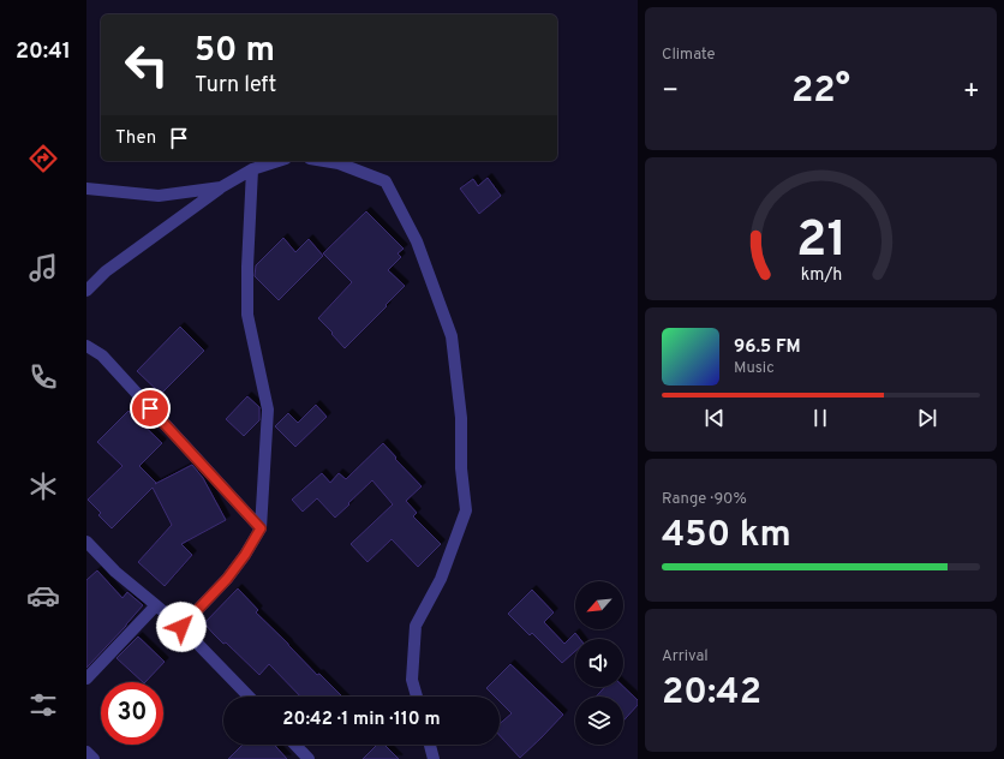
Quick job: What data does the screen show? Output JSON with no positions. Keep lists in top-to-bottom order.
{
  "north": "bottom left",
  "page": {
    "tabs": "20:41",
    "tile": [
      "Climate",
      ["Range · 90%", "450 km"],
      ["Arrival", "20:42"]
    ],
    "turn": ["50 m", "Turn left"],
    "heat": ["−", "22°", "+"],
    "then": "Then",
    "song": ["96.5 FM", "Music"],
    "limit": "30",
    "trip": "20:42 · 1 min · 110 m",
    "gauge": ["21", "km/h"]
  }
}
